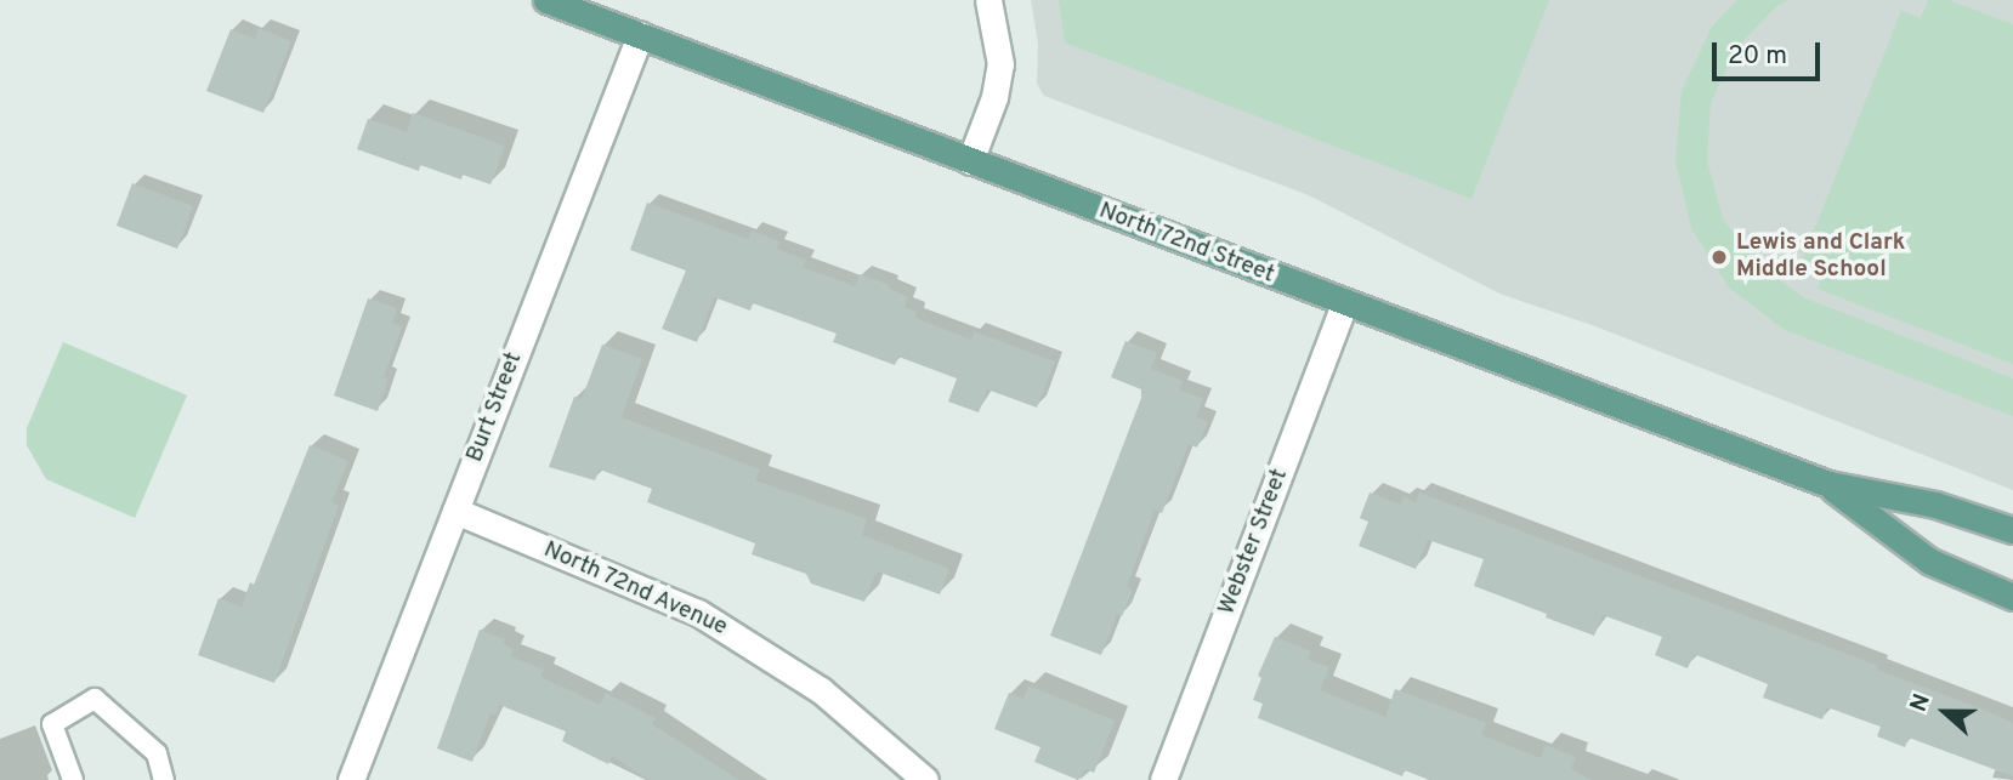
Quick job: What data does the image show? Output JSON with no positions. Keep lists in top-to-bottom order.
{
  "streets": {
    "main road": ["North 72nd Street"],
    "street": ["Burt Street", "Webster Street", "North 72nd Avenue"]
  },
  "crossings": [
    ["North 72nd Street", "Burt Street"],
    ["North 72nd Street", "Webster Street"],
    ["Burt Street", "North 72nd Avenue"]
  ],
  "places": ["Lewis and Clark Middle School"],
  "scale_bar": "20 m",
  "north": "left"
}
